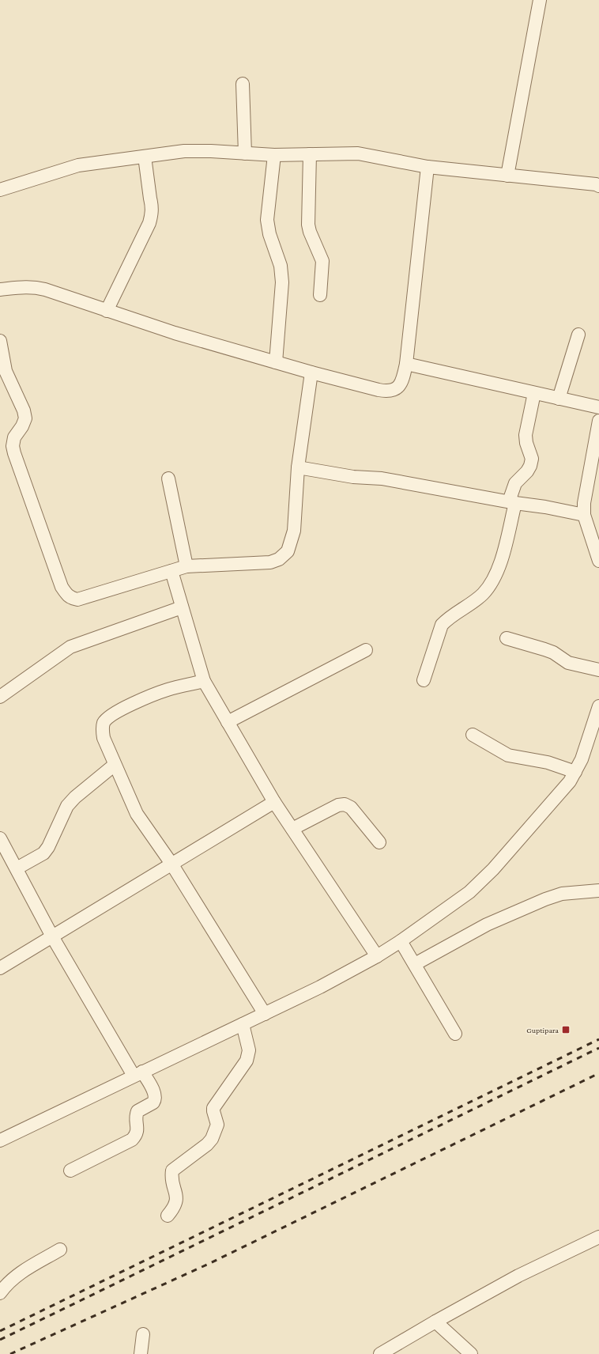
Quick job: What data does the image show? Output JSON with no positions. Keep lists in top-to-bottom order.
{
  "places": {
    "transit": ["Guptipara"]
  }
}
